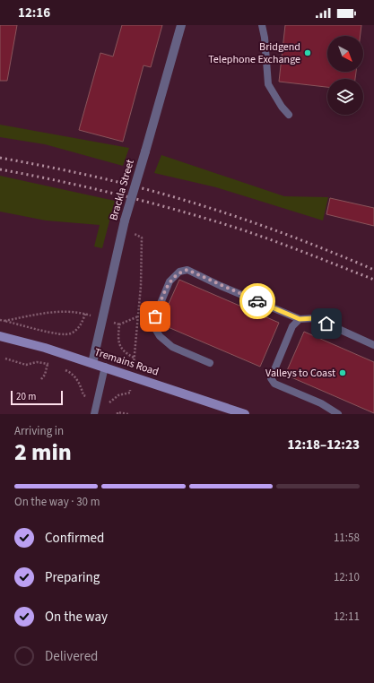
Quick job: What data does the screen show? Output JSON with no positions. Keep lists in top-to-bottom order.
{
  "streets": {
    "main road": ["Tremains Road"],
    "street": ["Brackla Street"]
  },
  "crossings": [
    ["Brackla Street", "Tremains Road"]
  ],
  "places": ["Bridgend Telephone Exchange", "Valleys to Coast"],
  "scale_bar": "20 m",
  "north": "bottom right",
  "page": {
    "status": "12:16",
    "scale": "20 m",
    "heading": ["2 min", "Arriving in", "12:18–12:23"],
    "bar": "On the way · 30 m",
    "list": [
      ["Confirmed", "11:58"],
      ["Preparing", "12:10"],
      ["On the way", "12:11"],
      "Delivered"
    ]
  }
}
